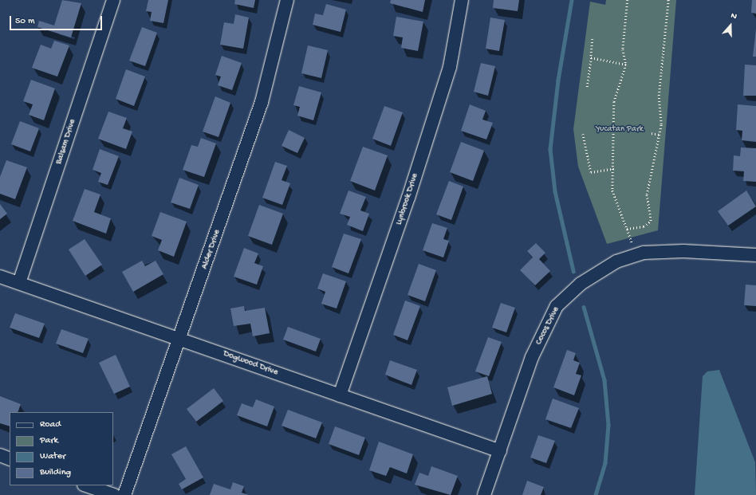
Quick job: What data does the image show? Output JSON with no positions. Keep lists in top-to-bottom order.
{
  "streets": {
    "street": [
      "Balsam Drive",
      "Lynbrook Drive",
      "Alder Drive",
      "Cocos Drive",
      "Dogwood Drive"
    ]
  },
  "crossings": [
    ["Balsam Drive", "Dogwood Drive"],
    ["Lynbrook Drive", "Dogwood Drive"],
    ["Alder Drive", "Dogwood Drive"],
    ["Cocos Drive", "Dogwood Drive"]
  ],
  "parks": ["Yucatan Park"],
  "legend": [
    "Road",
    "Park",
    "Water",
    "Building"
  ],
  "scale_bar": "50 m",
  "north": "top"
}
